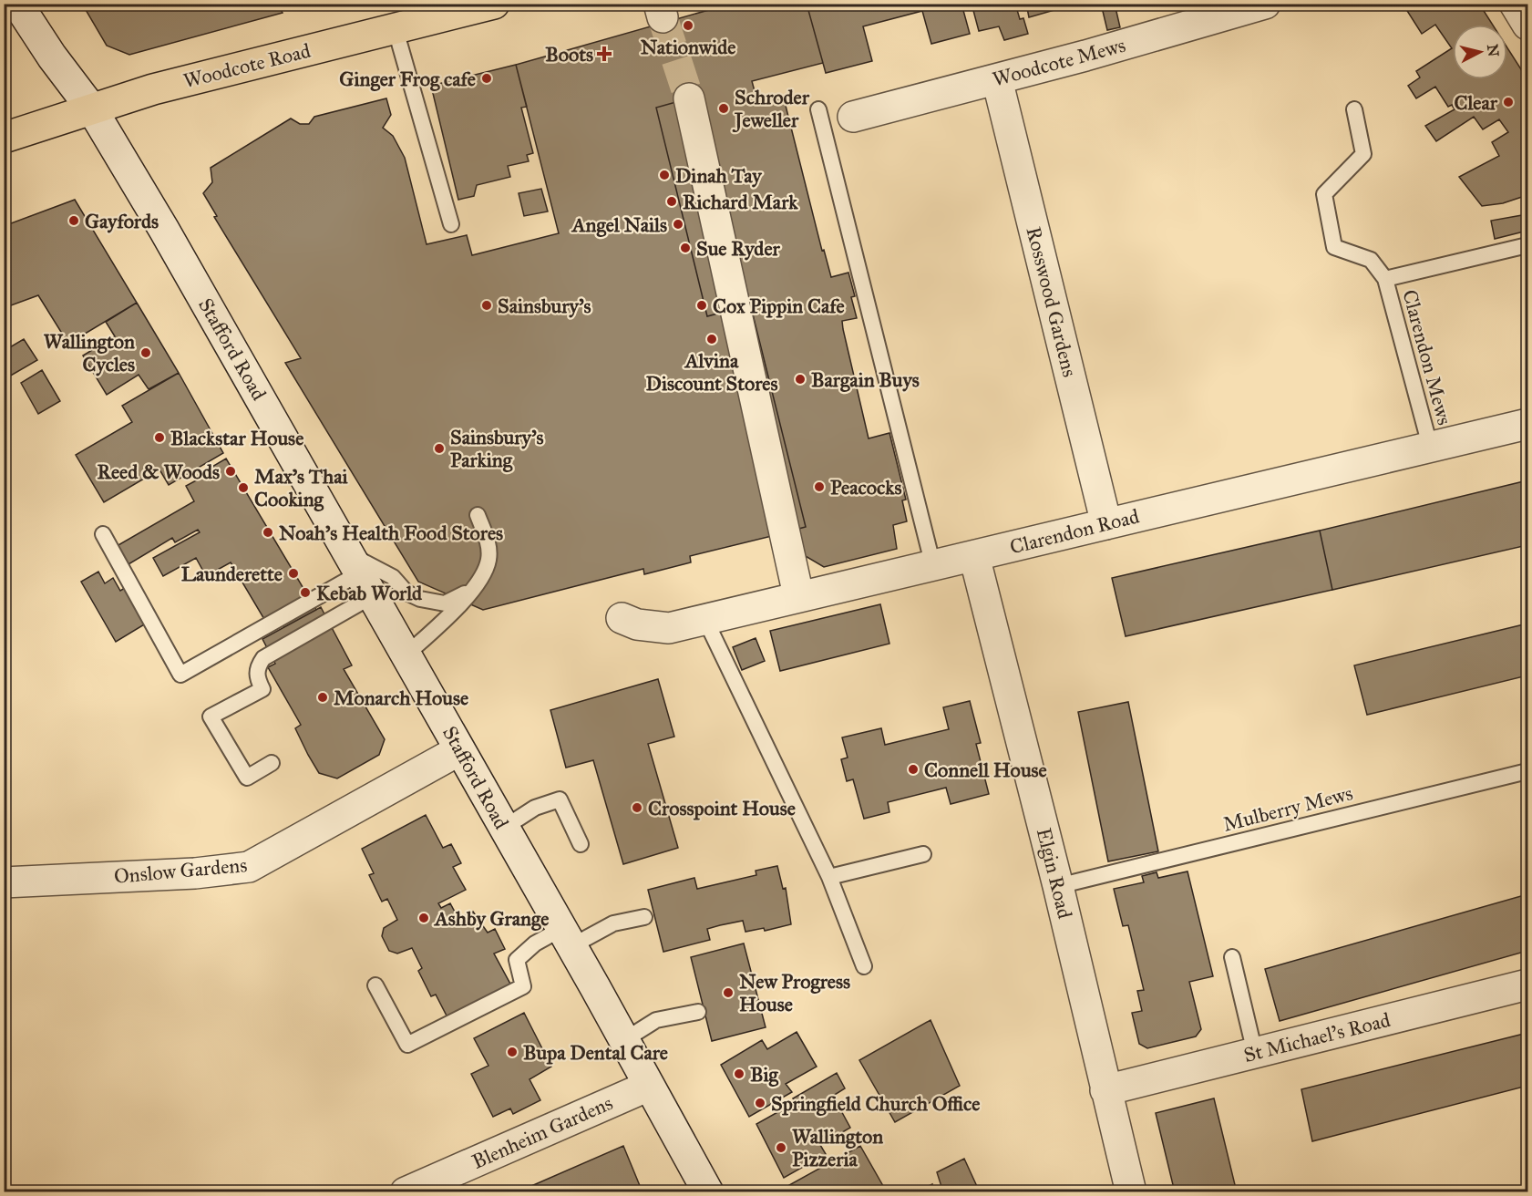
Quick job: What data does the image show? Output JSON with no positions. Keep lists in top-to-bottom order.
{
  "streets": {
    "main road": ["Woodcote Road"],
    "street": [
      "Woodcote Mews",
      "Rosswood Gardens",
      "Stafford Road",
      "Clarendon Road",
      "Onslow Gardens",
      "Elgin Road",
      "St Michael's Road",
      "Blenheim Gardens"
    ],
    "lane": ["Clarendon Mews", "Mulberry Mews"]
  },
  "crossings": [
    ["Woodcote Mews", "Rosswood Gardens"],
    ["Woodcote Road", "Stafford Road"],
    ["Rosswood Gardens", "Clarendon Road"],
    ["Stafford Road", "Onslow Gardens"],
    ["Stafford Road", "Blenheim Gardens"],
    ["Clarendon Mews", "Clarendon Road"],
    ["Clarendon Road", "Elgin Road"],
    ["Mulberry Mews", "Elgin Road"],
    ["Elgin Road", "St Michael's Road"]
  ],
  "places": {
    "other": [
      "Nationwide",
      "Ginger Frog cafe",
      "Clear",
      "Schroder Jeweller",
      "Dinah Tay",
      "Richard Mark",
      "Gayfords",
      "Angel Nails",
      "Sue Ryder",
      "Sainsbury's",
      "Cox Pippin Cafe",
      "Alvina Discount Stores",
      "Wallington Cycles",
      "Bargain Buys",
      "Blackstar House",
      "Sainsbury's Parking",
      "Reed & Woods",
      "Peacocks",
      "Max's Thai Cooking",
      "Noah's Health Food Stores",
      "Launderette",
      "Kebab World",
      "Monarch House",
      "Connell House",
      "Crosspoint House",
      "Ashby Grange",
      "New Progress House",
      "Bupa Dental Care",
      "Big",
      "Springfield Church Office",
      "Wallington Pizzeria"
    ],
    "health": ["Boots"]
  },
  "north": "right"
}
